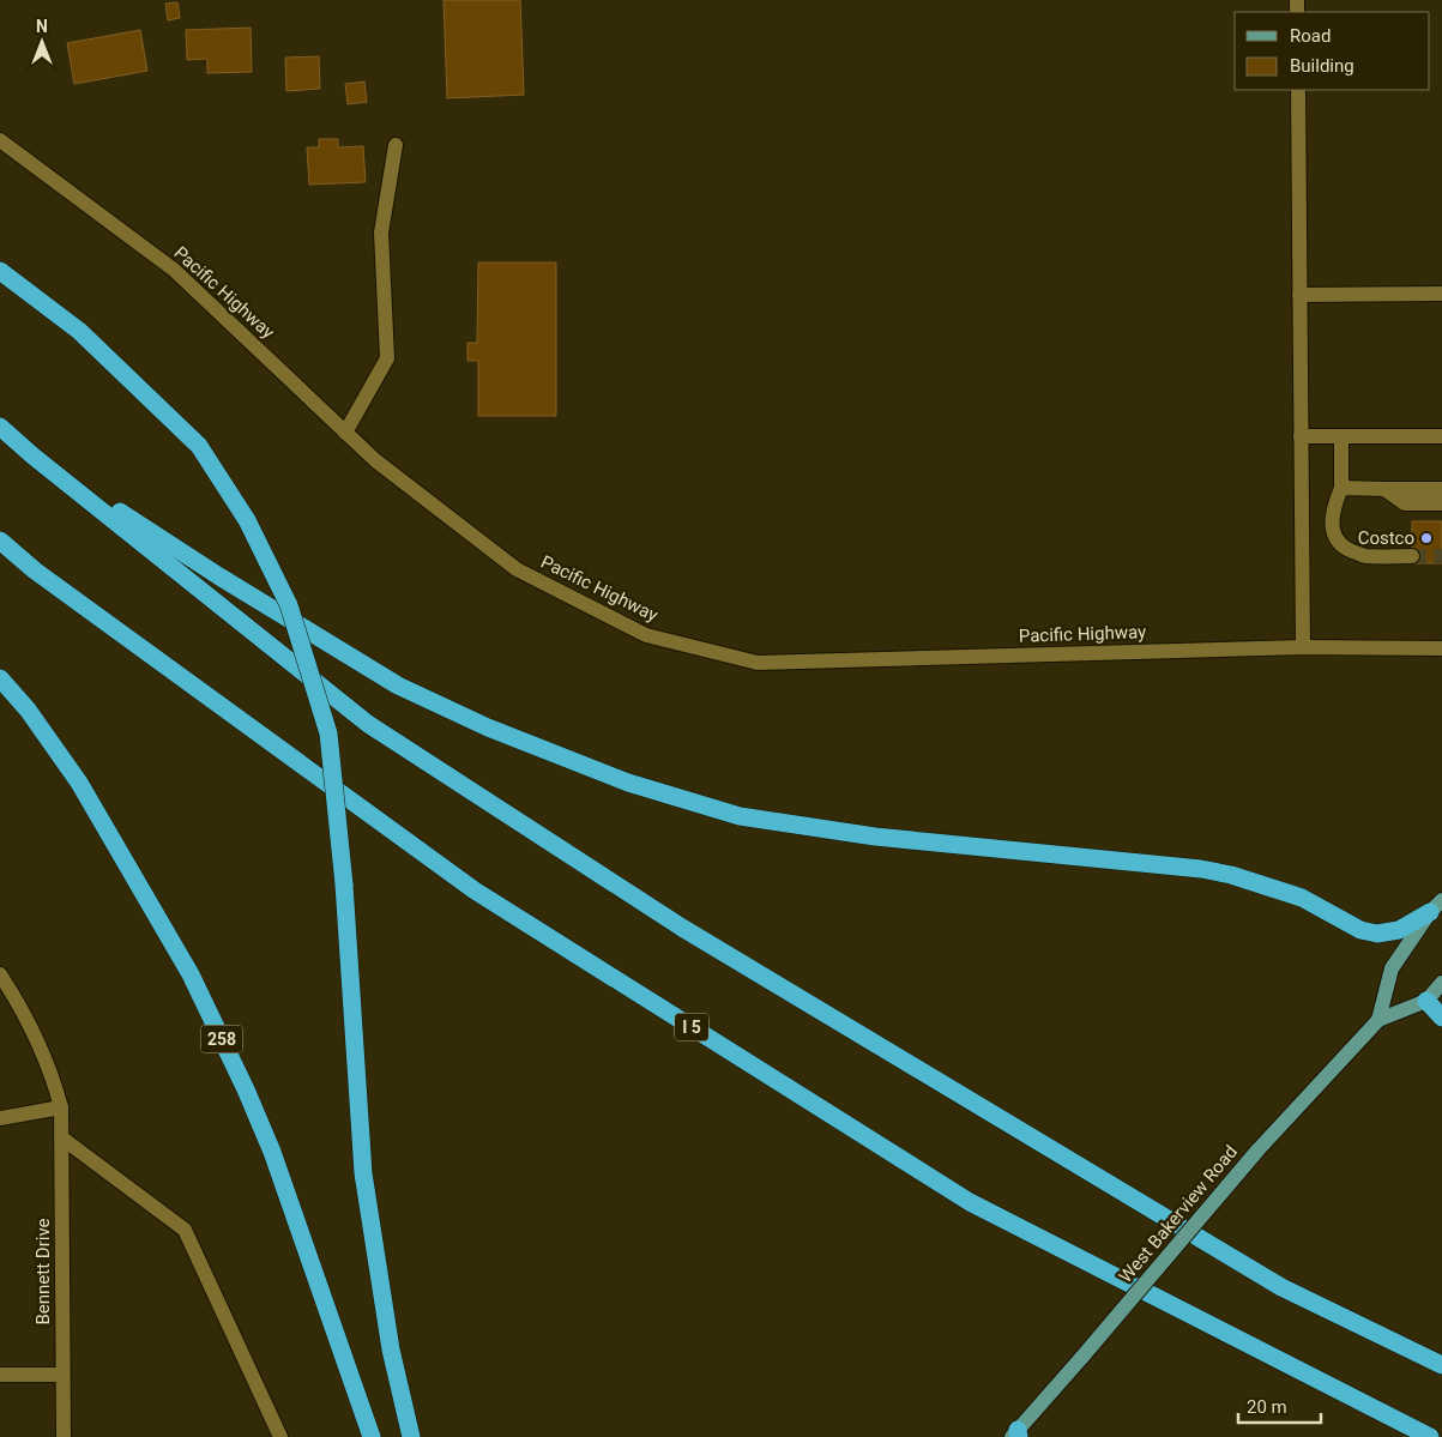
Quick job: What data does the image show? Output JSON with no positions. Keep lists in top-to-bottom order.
{
  "streets": {
    "highway": ["I 5", "258"],
    "main road": ["West Bakerview Road"],
    "street": ["Pacific Highway", "Bennett Drive"]
  },
  "places": ["Costco"],
  "legend": ["Road", "Building"],
  "scale_bar": "20 m",
  "north": "top"
}
